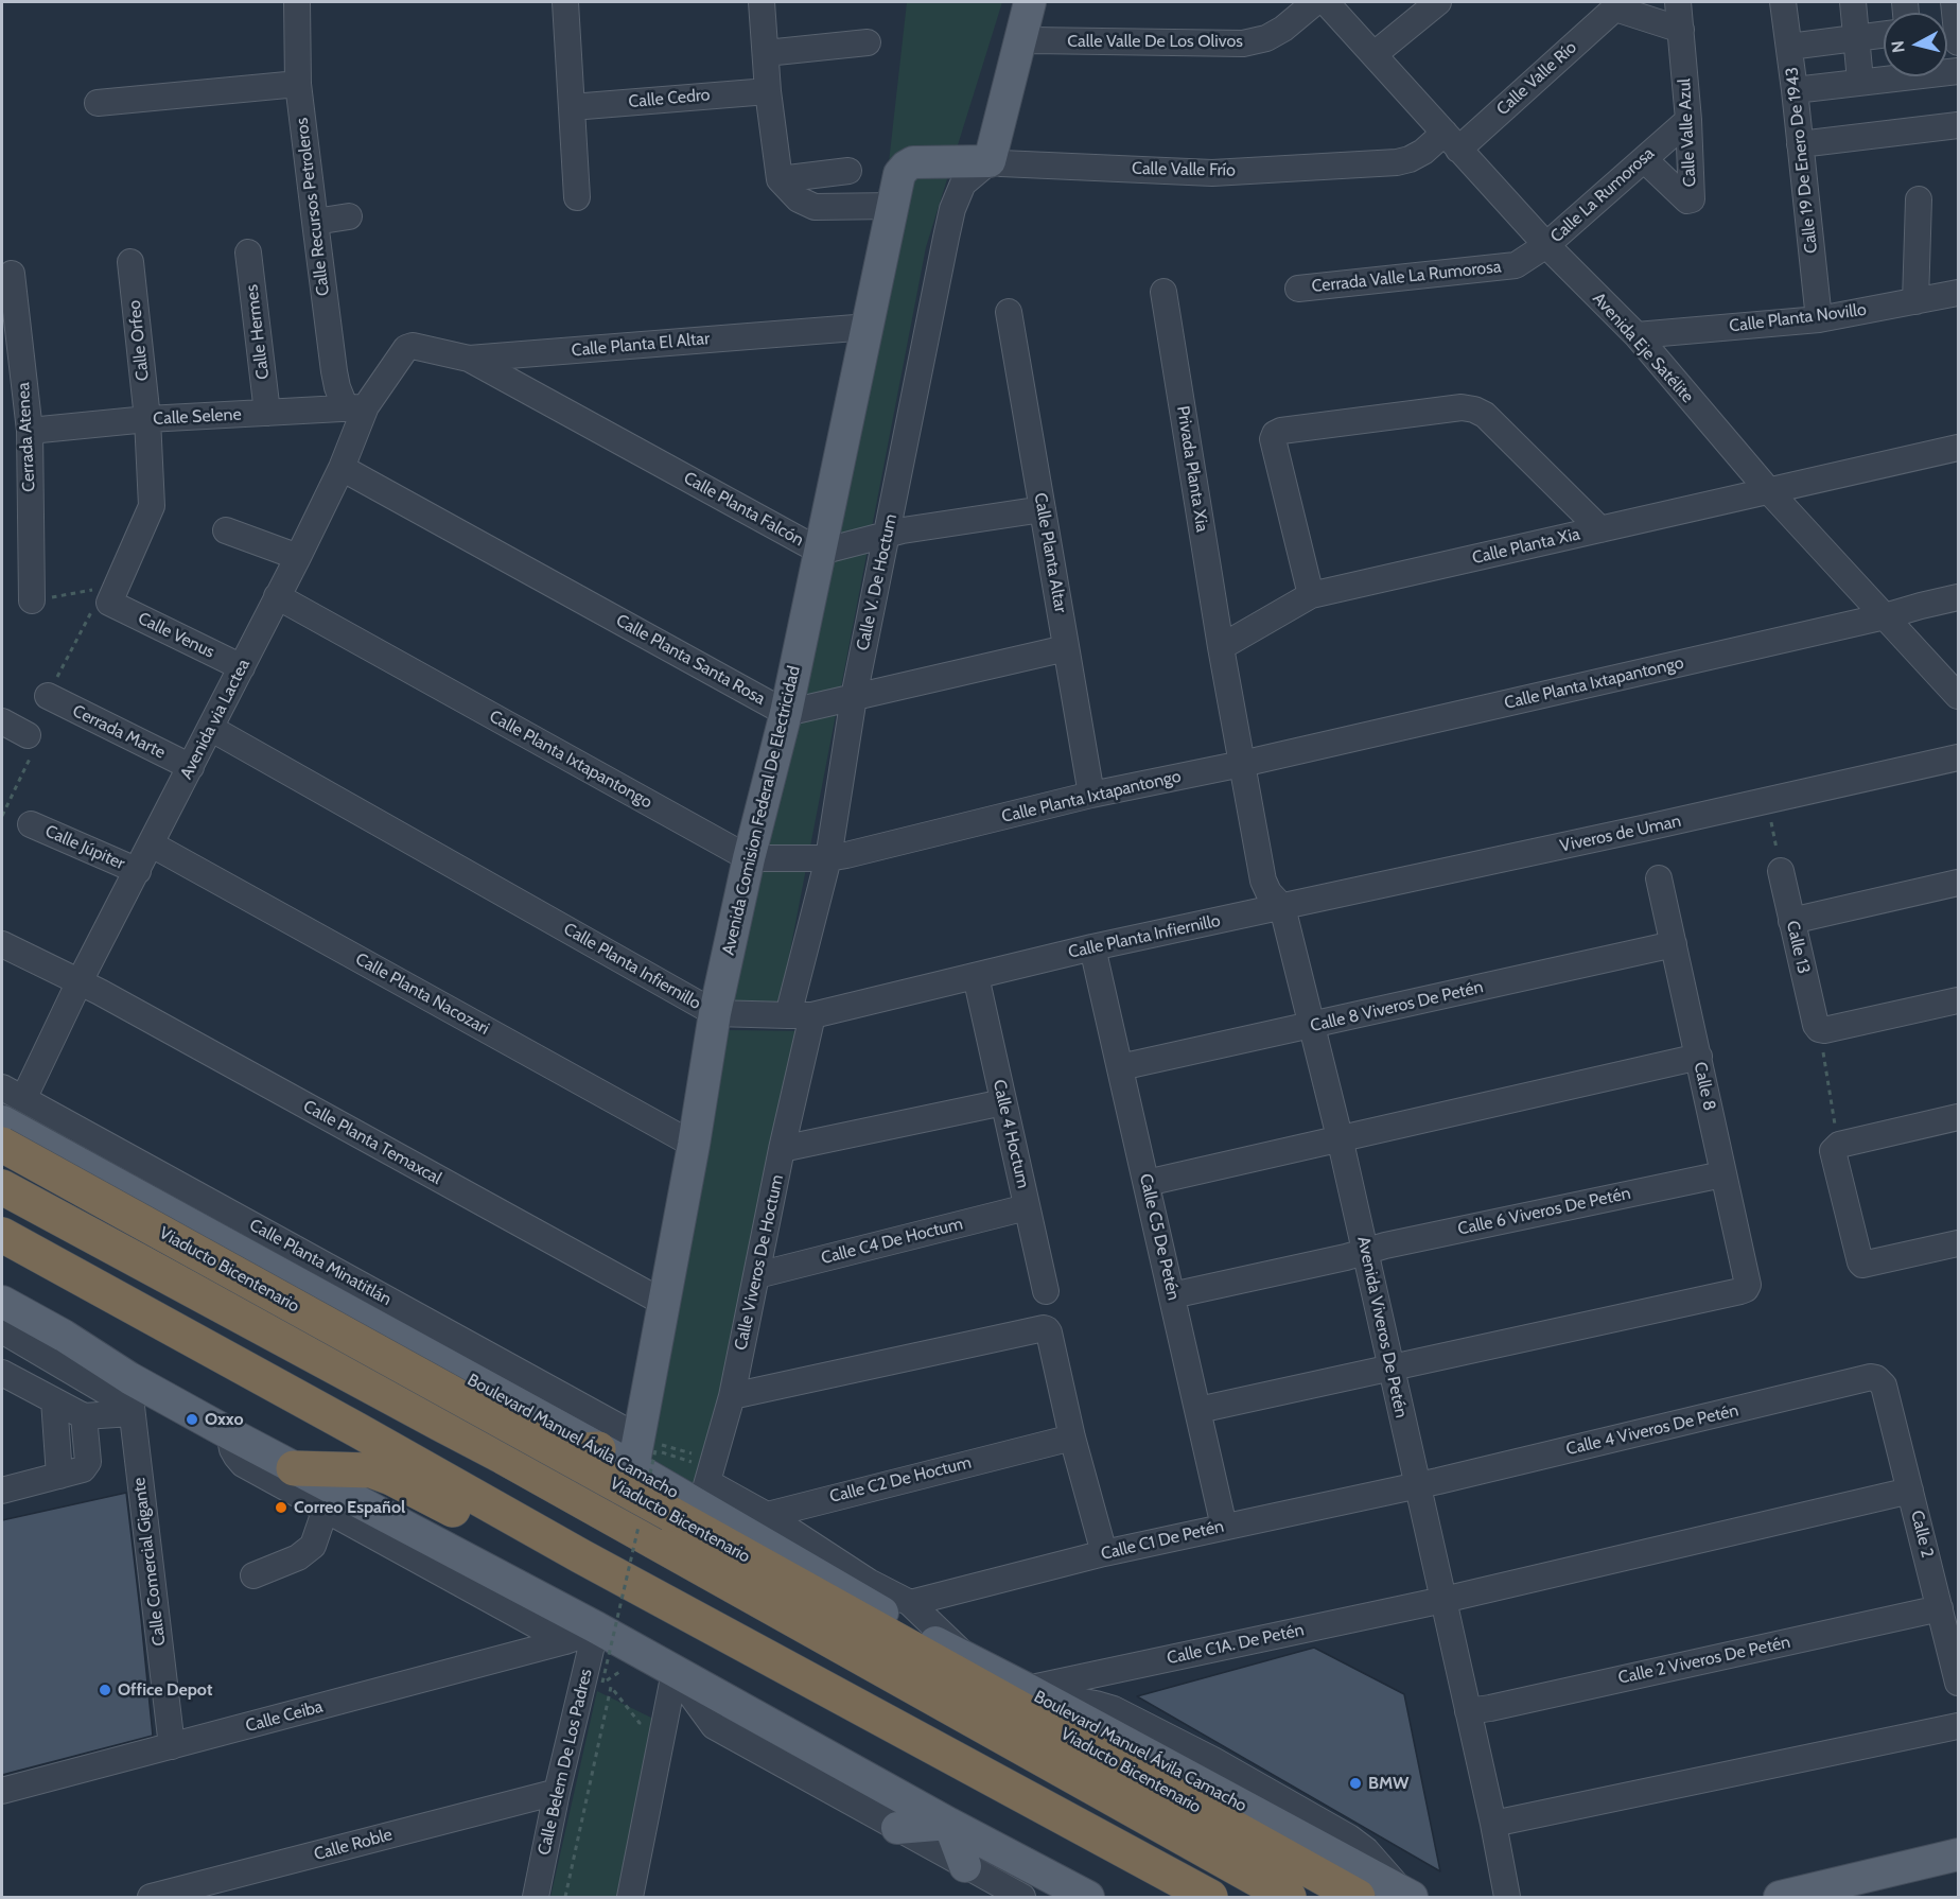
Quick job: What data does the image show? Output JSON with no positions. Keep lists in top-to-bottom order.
{
  "streets": {
    "highway": ["Viaducto Bicentenario"],
    "main road": ["Calle Valle Frío", "Avenida Comision Federal De Electricidad", "Boulevard Manuel Ávila Camacho"],
    "street": [
      "Calle Valle De Los Olivos",
      "Calle Valle Río",
      "Calle Cedro",
      "Calle Valle Azul",
      "Calle 19 De Enero De 1943",
      "Calle La Rumorosa",
      "Calle Recursos Petroleros",
      "Cerrada Valle La Rumorosa",
      "Calle Planta Novillo",
      "Calle Hermes",
      "Calle Orfeo",
      "Calle Planta El Altar",
      "Avenida Eje Satélite",
      "Calle Selene",
      "Cerrada Atenea",
      "Privada Planta Xia",
      "Calle Planta Falcón",
      "Calle Planta Xia",
      "Calle Planta Altar",
      "Calle V. De Hoctum",
      "Calle Venus",
      "Calle Planta Santa Rosa",
      "Calle Planta Ixtapantongo",
      "Avenida via Lactea",
      "Cerrada Marte",
      "Viveros de Uman",
      "Calle Júpiter",
      "Calle Planta Infiernillo",
      "Calle 13",
      "Calle Planta Nacozari",
      "Calle 8 Viveros De Petén",
      "Calle 8",
      "Calle 4 Hoctum",
      "Calle Planta Temaxcal",
      "Calle 6 Viveros De Petén",
      "Calle C5 De Petén",
      "Calle C4 De Hoctum",
      "Calle Planta Minatitlán",
      "Calle Viveros De Hoctum",
      "Avenida Viveros De Petén",
      "Calle 4 Viveros De Petén",
      "Calle C2 De Hoctum",
      "Calle 2",
      "Calle C1 De Petén",
      "Calle Comercial Gigante",
      "Calle C1A. De Petén",
      "Calle 2 Viveros De Petén",
      "Calle Ceiba",
      "Calle Belem De Los Padres",
      "Calle Roble"
    ]
  },
  "crossings": [
    ["Calle Valle Río", "Calle Valle Azul"],
    ["Calle Valle Río", "Calle Valle Frío"],
    ["Calle Valle Río", "Avenida Eje Satélite"],
    ["Calle Valle Azul", "Calle La Rumorosa"],
    ["Calle 19 De Enero De 1943", "Calle Planta Novillo"],
    ["Calle Valle Frío", "Avenida Eje Satélite"],
    ["Calle Valle Frío", "Calle V. De Hoctum"],
    ["Calle Valle Frío", "Avenida Comision Federal De Electricidad"],
    ["Calle La Rumorosa", "Cerrada Valle La Rumorosa"],
    ["Calle La Rumorosa", "Avenida Eje Satélite"],
    ["Calle Recursos Petroleros", "Calle Selene"],
    ["Calle Recursos Petroleros", "Avenida via Lactea"],
    ["Cerrada Valle La Rumorosa", "Avenida Eje Satélite"],
    ["Calle Planta Novillo", "Avenida Eje Satélite"],
    ["Calle Hermes", "Calle Selene"],
    ["Calle Orfeo", "Calle Selene"],
    ["Calle Planta El Altar", "Calle Planta Falcón"],
    ["Calle Planta El Altar", "Avenida via Lactea"],
    ["Calle Planta El Altar", "Avenida Comision Federal De Electricidad"],
    ["Avenida Eje Satélite", "Calle Planta Xia"],
    ["Avenida Eje Satélite", "Calle Planta Ixtapantongo"],
    ["Calle Selene", "Cerrada Atenea"],
    ["Calle Selene", "Avenida via Lactea"],
    ["Privada Planta Xia", "Calle Planta Xia"],
    ["Calle Planta Falcón", "Calle Planta Altar"],
    ["Calle Planta Falcón", "Calle V. De Hoctum"],
    ["Calle Planta Falcón", "Avenida Comision Federal De Electricidad"],
    ["Calle Planta Altar", "Calle Planta Santa Rosa"],
    ["Calle Planta Altar", "Calle Planta Ixtapantongo"],
    ["Calle V. De Hoctum", "Calle Planta Santa Rosa"],
    ["Calle V. De Hoctum", "Calle Planta Ixtapantongo"],
    ["Calle V. De Hoctum", "Calle Planta Infiernillo"],
    ["Calle V. De Hoctum", "Calle Viveros De Hoctum"],
    ["Calle Venus", "Avenida via Lactea"],
    ["Calle Planta Santa Rosa", "Avenida via Lactea"],
    ["Calle Planta Santa Rosa", "Avenida Comision Federal De Electricidad"],
    ["Calle Planta Ixtapantongo", "Avenida via Lactea"],
    ["Calle Planta Ixtapantongo", "Avenida Comision Federal De Electricidad"],
    ["Calle Planta Ixtapantongo", "Avenida Viveros De Petén"],
    ["Avenida via Lactea", "Cerrada Marte"],
    ["Avenida via Lactea", "Calle Júpiter"],
    ["Avenida via Lactea", "Calle Planta Infiernillo"],
    ["Avenida via Lactea", "Calle Planta Nacozari"],
    ["Avenida via Lactea", "Calle Planta Temaxcal"],
    ["Avenida via Lactea", "Calle Planta Minatitlán"],
    ["Avenida via Lactea", "Boulevard Manuel Ávila Camacho"],
    ["Avenida Comision Federal De Electricidad", "Calle Planta Infiernillo"],
    ["Avenida Comision Federal De Electricidad", "Calle Planta Nacozari"],
    ["Avenida Comision Federal De Electricidad", "Calle Planta Temaxcal"],
    ["Avenida Comision Federal De Electricidad", "Calle Planta Minatitlán"],
    ["Avenida Comision Federal De Electricidad", "Boulevard Manuel Ávila Camacho"],
    ["Viveros de Uman", "Calle Planta Infiernillo"],
    ["Viveros de Uman", "Avenida Viveros De Petén"],
    ["Calle Planta Infiernillo", "Calle 4 Hoctum"],
    ["Calle Planta Infiernillo", "Calle C5 De Petén"],
    ["Calle Planta Infiernillo", "Calle Viveros De Hoctum"],
    ["Calle Planta Infiernillo", "Avenida Viveros De Petén"],
    ["Calle 8 Viveros De Petén", "Calle 8"],
    ["Calle 8 Viveros De Petén", "Calle C5 De Petén"],
    ["Calle 8 Viveros De Petén", "Avenida Viveros De Petén"],
    ["Calle 8", "Calle 6 Viveros De Petén"],
    ["Calle 8", "Avenida Viveros De Petén"],
    ["Calle 4 Hoctum", "Calle C4 De Hoctum"],
    ["Calle 6 Viveros De Petén", "Avenida Viveros De Petén"],
    ["Calle C5 De Petén", "Calle C1 De Petén"],
    ["Calle C4 De Hoctum", "Calle Viveros De Hoctum"],
    ["Calle Planta Minatitlán", "Boulevard Manuel Ávila Camacho"],
    ["Calle Viveros De Hoctum", "Boulevard Manuel Ávila Camacho"],
    ["Avenida Viveros De Petén", "Calle 4 Viveros De Petén"],
    ["Avenida Viveros De Petén", "Calle C1 De Petén"],
    ["Avenida Viveros De Petén", "Calle C1A. De Petén"],
    ["Avenida Viveros De Petén", "Calle 2 Viveros De Petén"],
    ["Calle 4 Viveros De Petén", "Calle 2"],
    ["Calle 4 Viveros De Petén", "Calle C1 De Petén"],
    ["Boulevard Manuel Ávila Camacho", "Calle C2 De Hoctum"],
    ["Boulevard Manuel Ávila Camacho", "Calle C1A. De Petén"],
    ["Calle 2", "Calle 2 Viveros De Petén"],
    ["Calle Comercial Gigante", "Calle Ceiba"],
    ["Calle Ceiba", "Calle Belem De Los Padres"],
    ["Calle Belem De Los Padres", "Calle Roble"]
  ],
  "places": [
    "Oxxo",
    "Correo Español",
    "Office Depot",
    "BMW"
  ],
  "north": "left"
}
